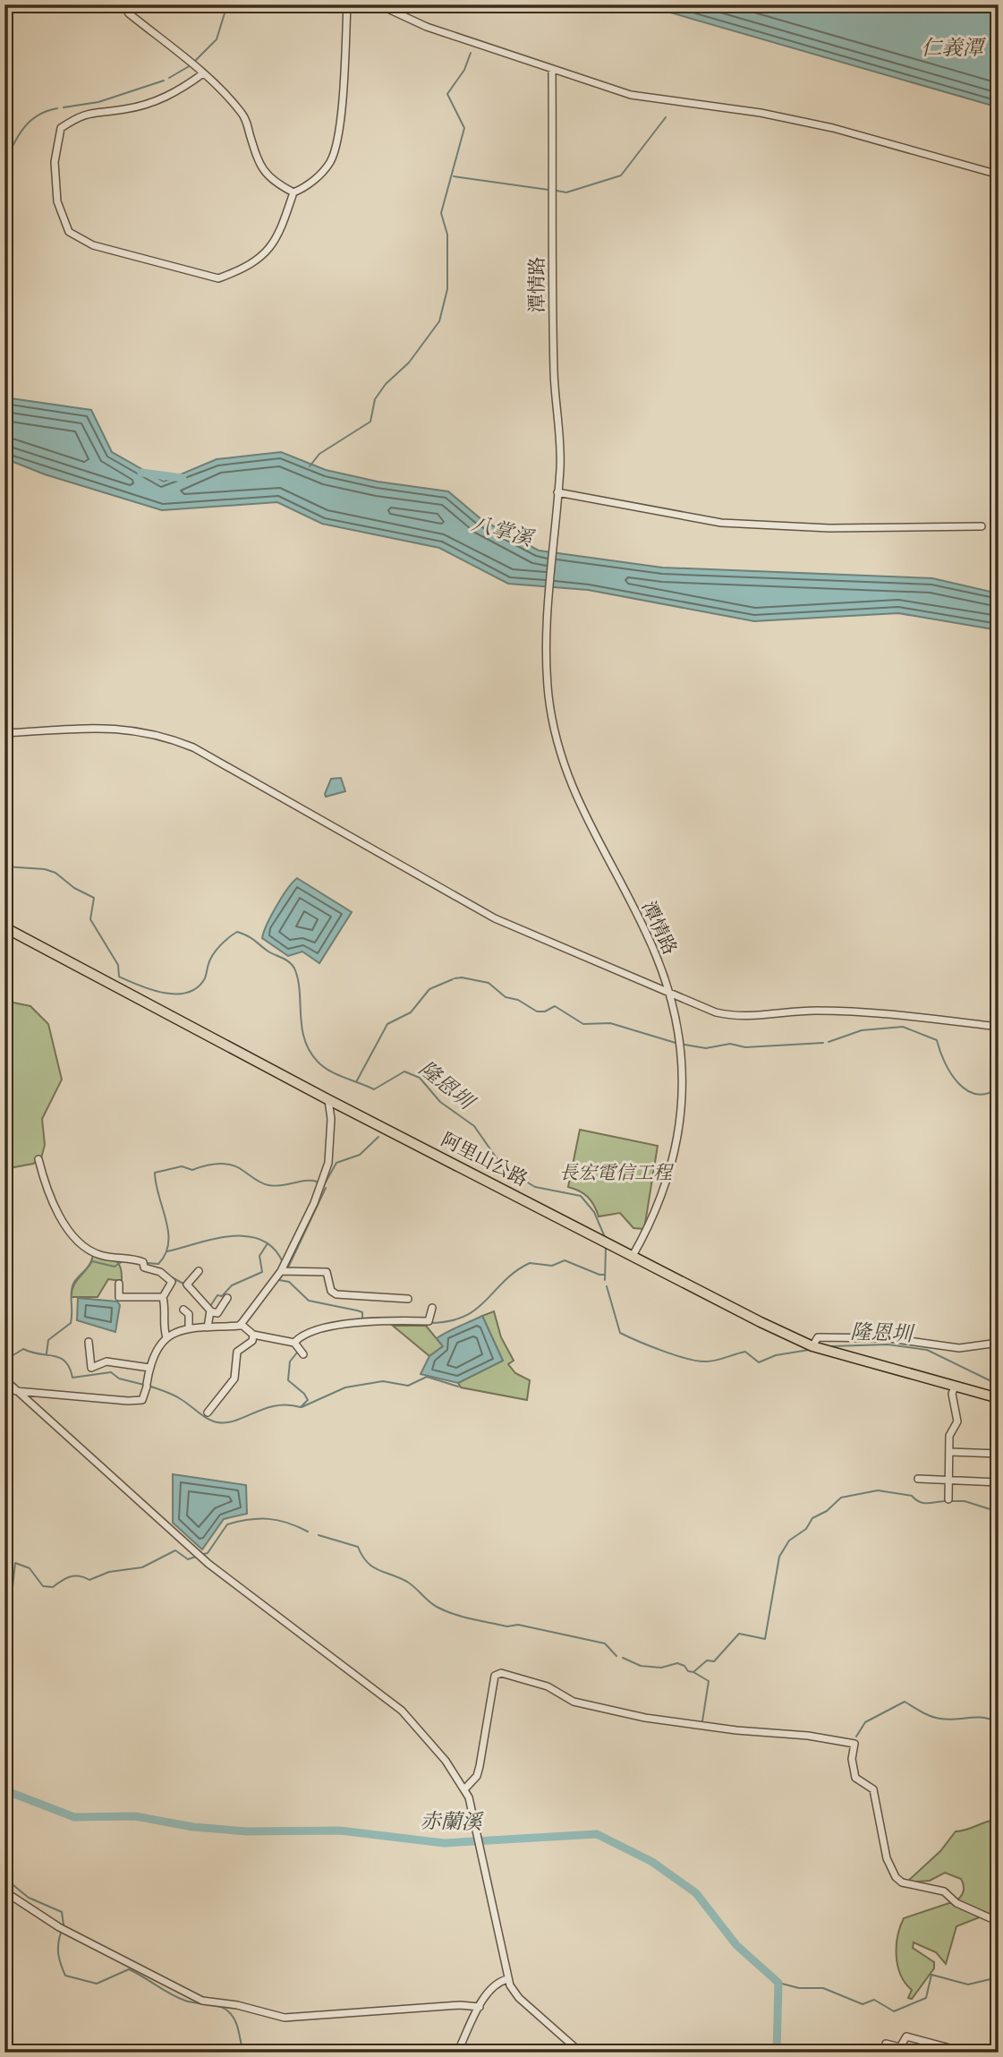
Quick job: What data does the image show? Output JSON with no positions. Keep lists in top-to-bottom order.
{
  "streets": {
    "main road": ["阿里山公路"],
    "street": ["潭情路"]
  },
  "crossings": [
    ["潭情路", "阿里山公路"]
  ],
  "water": [
    "仁義潭",
    "八掌溪",
    "隆恩圳",
    "赤蘭溪"
  ],
  "parks": ["長宏電信工程"]
}
